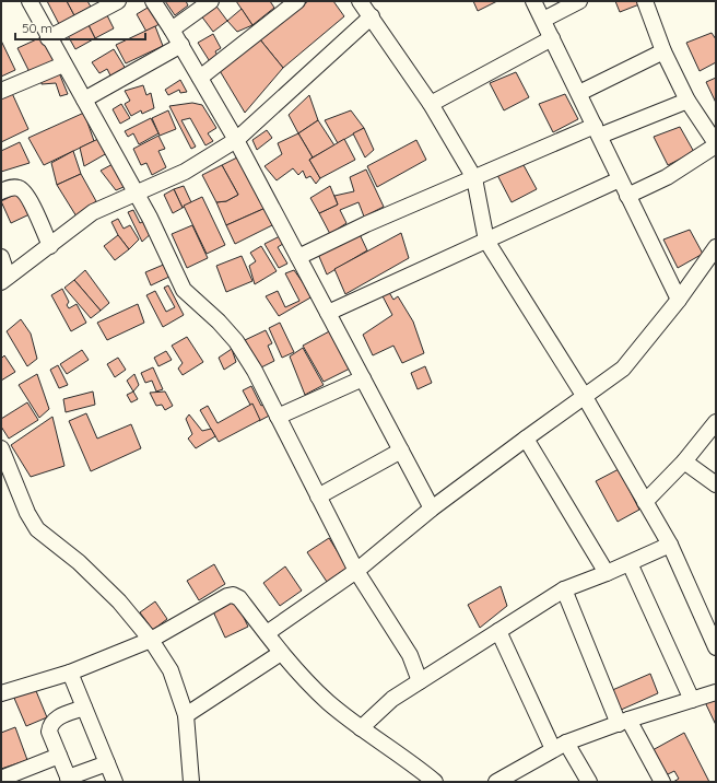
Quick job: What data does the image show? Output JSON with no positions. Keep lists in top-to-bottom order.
{
  "scale_bar": "50 m"
}
